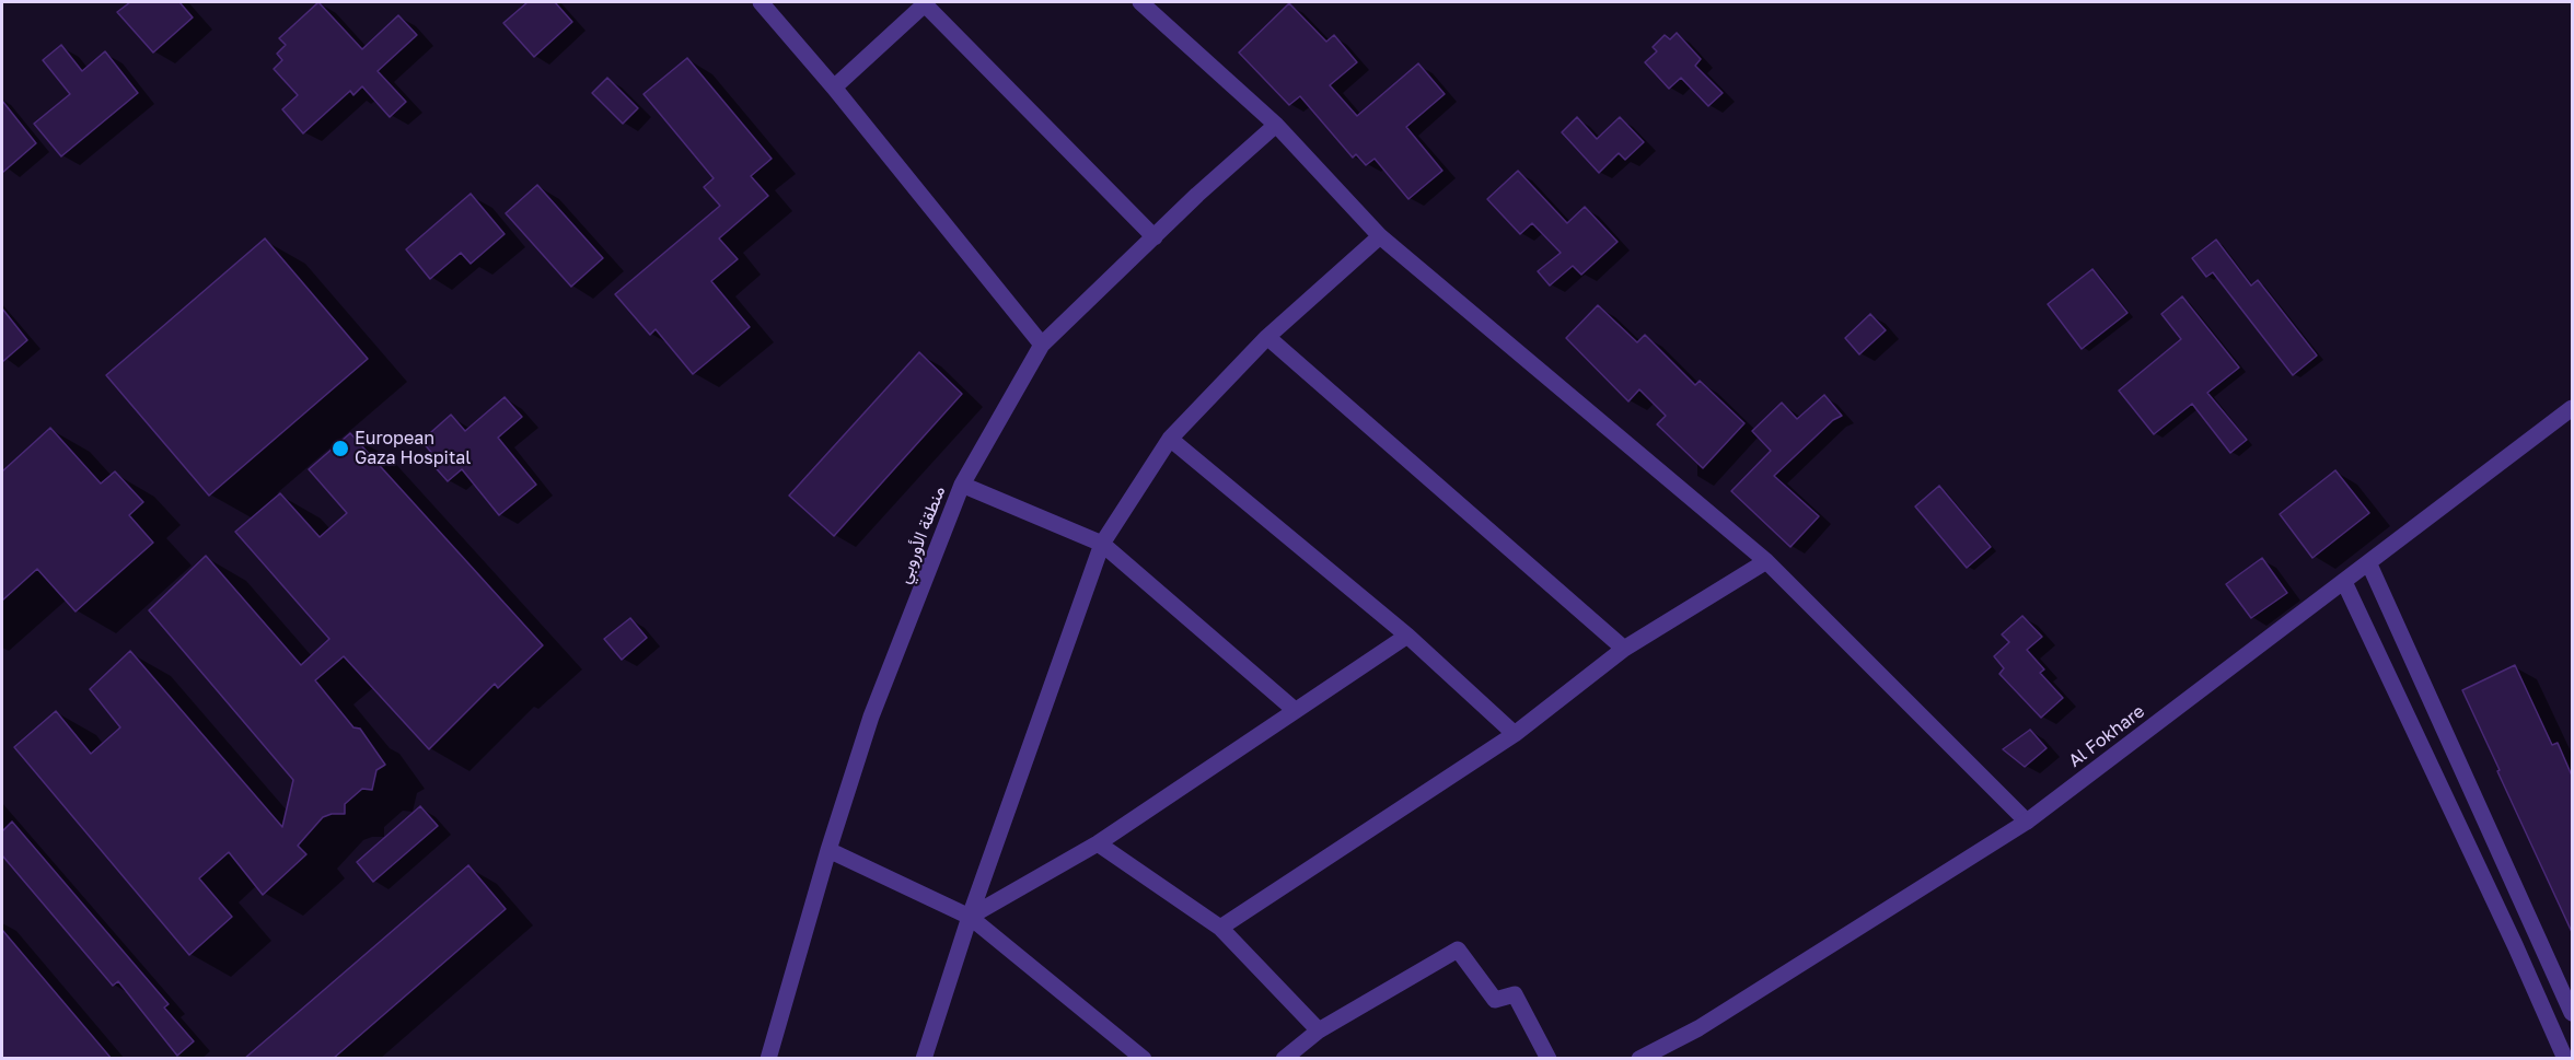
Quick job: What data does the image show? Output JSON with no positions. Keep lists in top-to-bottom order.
{
  "streets": {
    "street": ["منطقة الأوروبي", "Al Fokhare"]
  },
  "places": ["European Gaza Hospital"]
}
